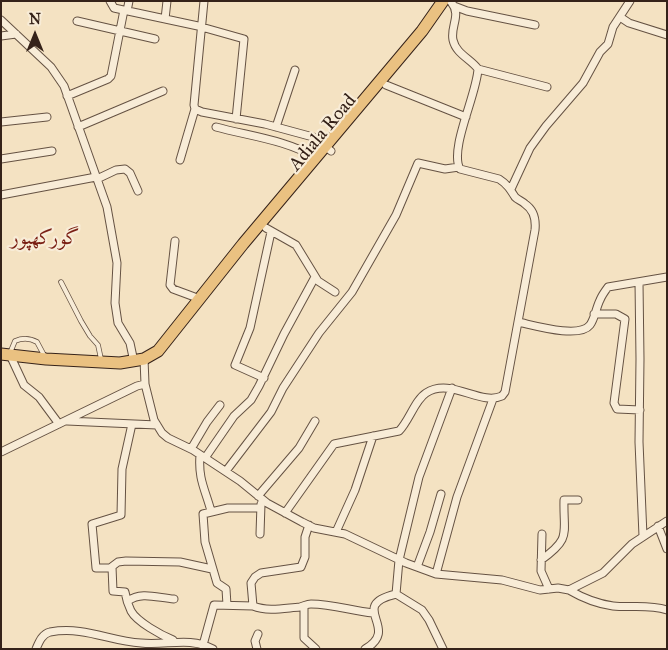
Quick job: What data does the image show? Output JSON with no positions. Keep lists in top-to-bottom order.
{
  "streets": {
    "main road": ["Adiala Road"]
  },
  "districts": ["گورکھپور"],
  "north": "top"
}
